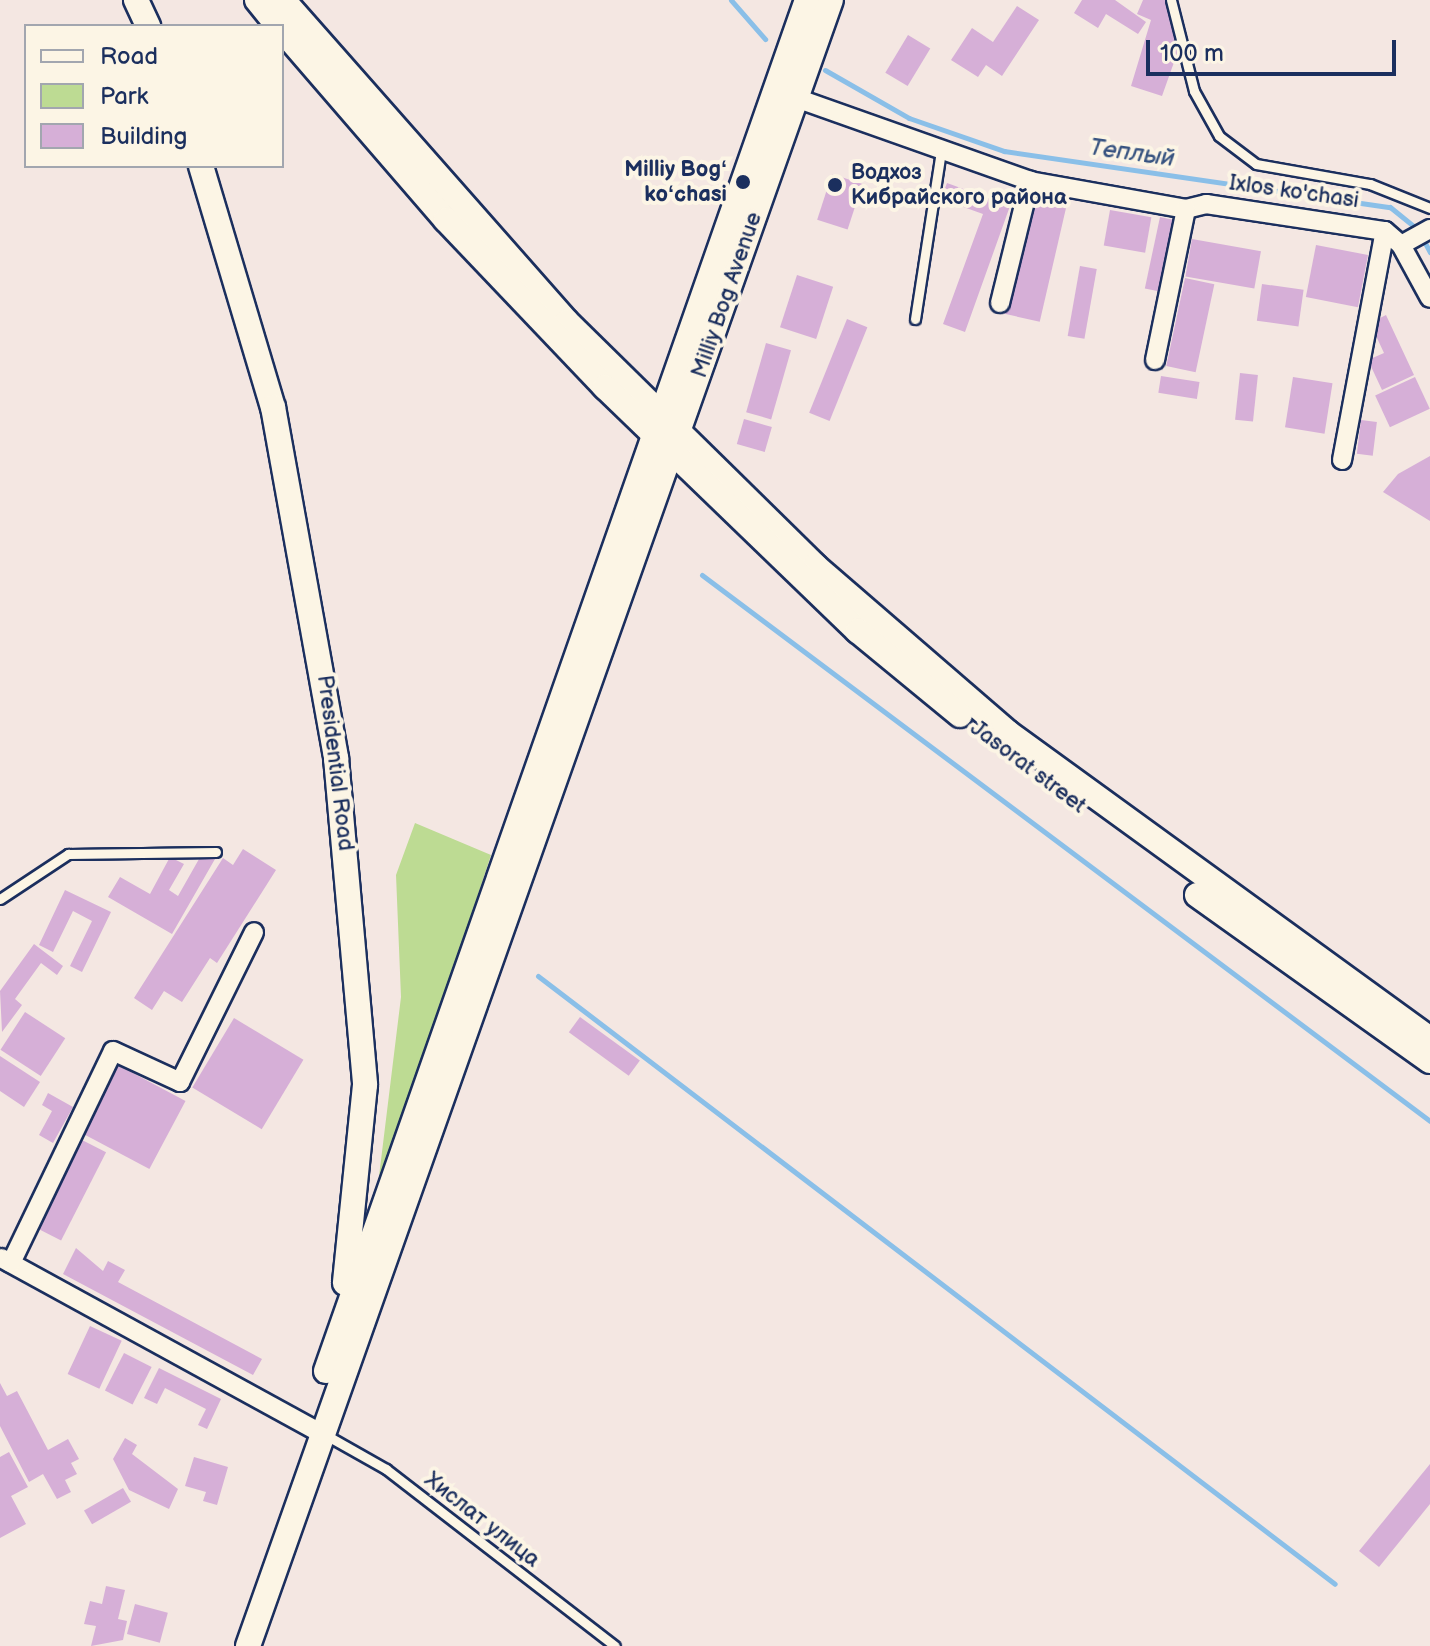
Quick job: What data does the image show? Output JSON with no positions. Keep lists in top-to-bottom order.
{
  "streets": {
    "main road": ["Milliy Bog Avenue", "Presidential Road", "Jasorat street"],
    "street": ["Ixlos ko'chasi"],
    "lane": ["Хислат улица"]
  },
  "crossings": [
    ["Ixlos ko'chasi", "Milliy Bog Avenue"],
    ["Milliy Bog Avenue", "Jasorat street"]
  ],
  "water": ["Теплый"],
  "places": ["Milliy Bogʻ koʻchasi", "Водхоз Кибрайского района"],
  "legend": ["Road", "Park", "Building"],
  "scale_bar": "100 m"
}
